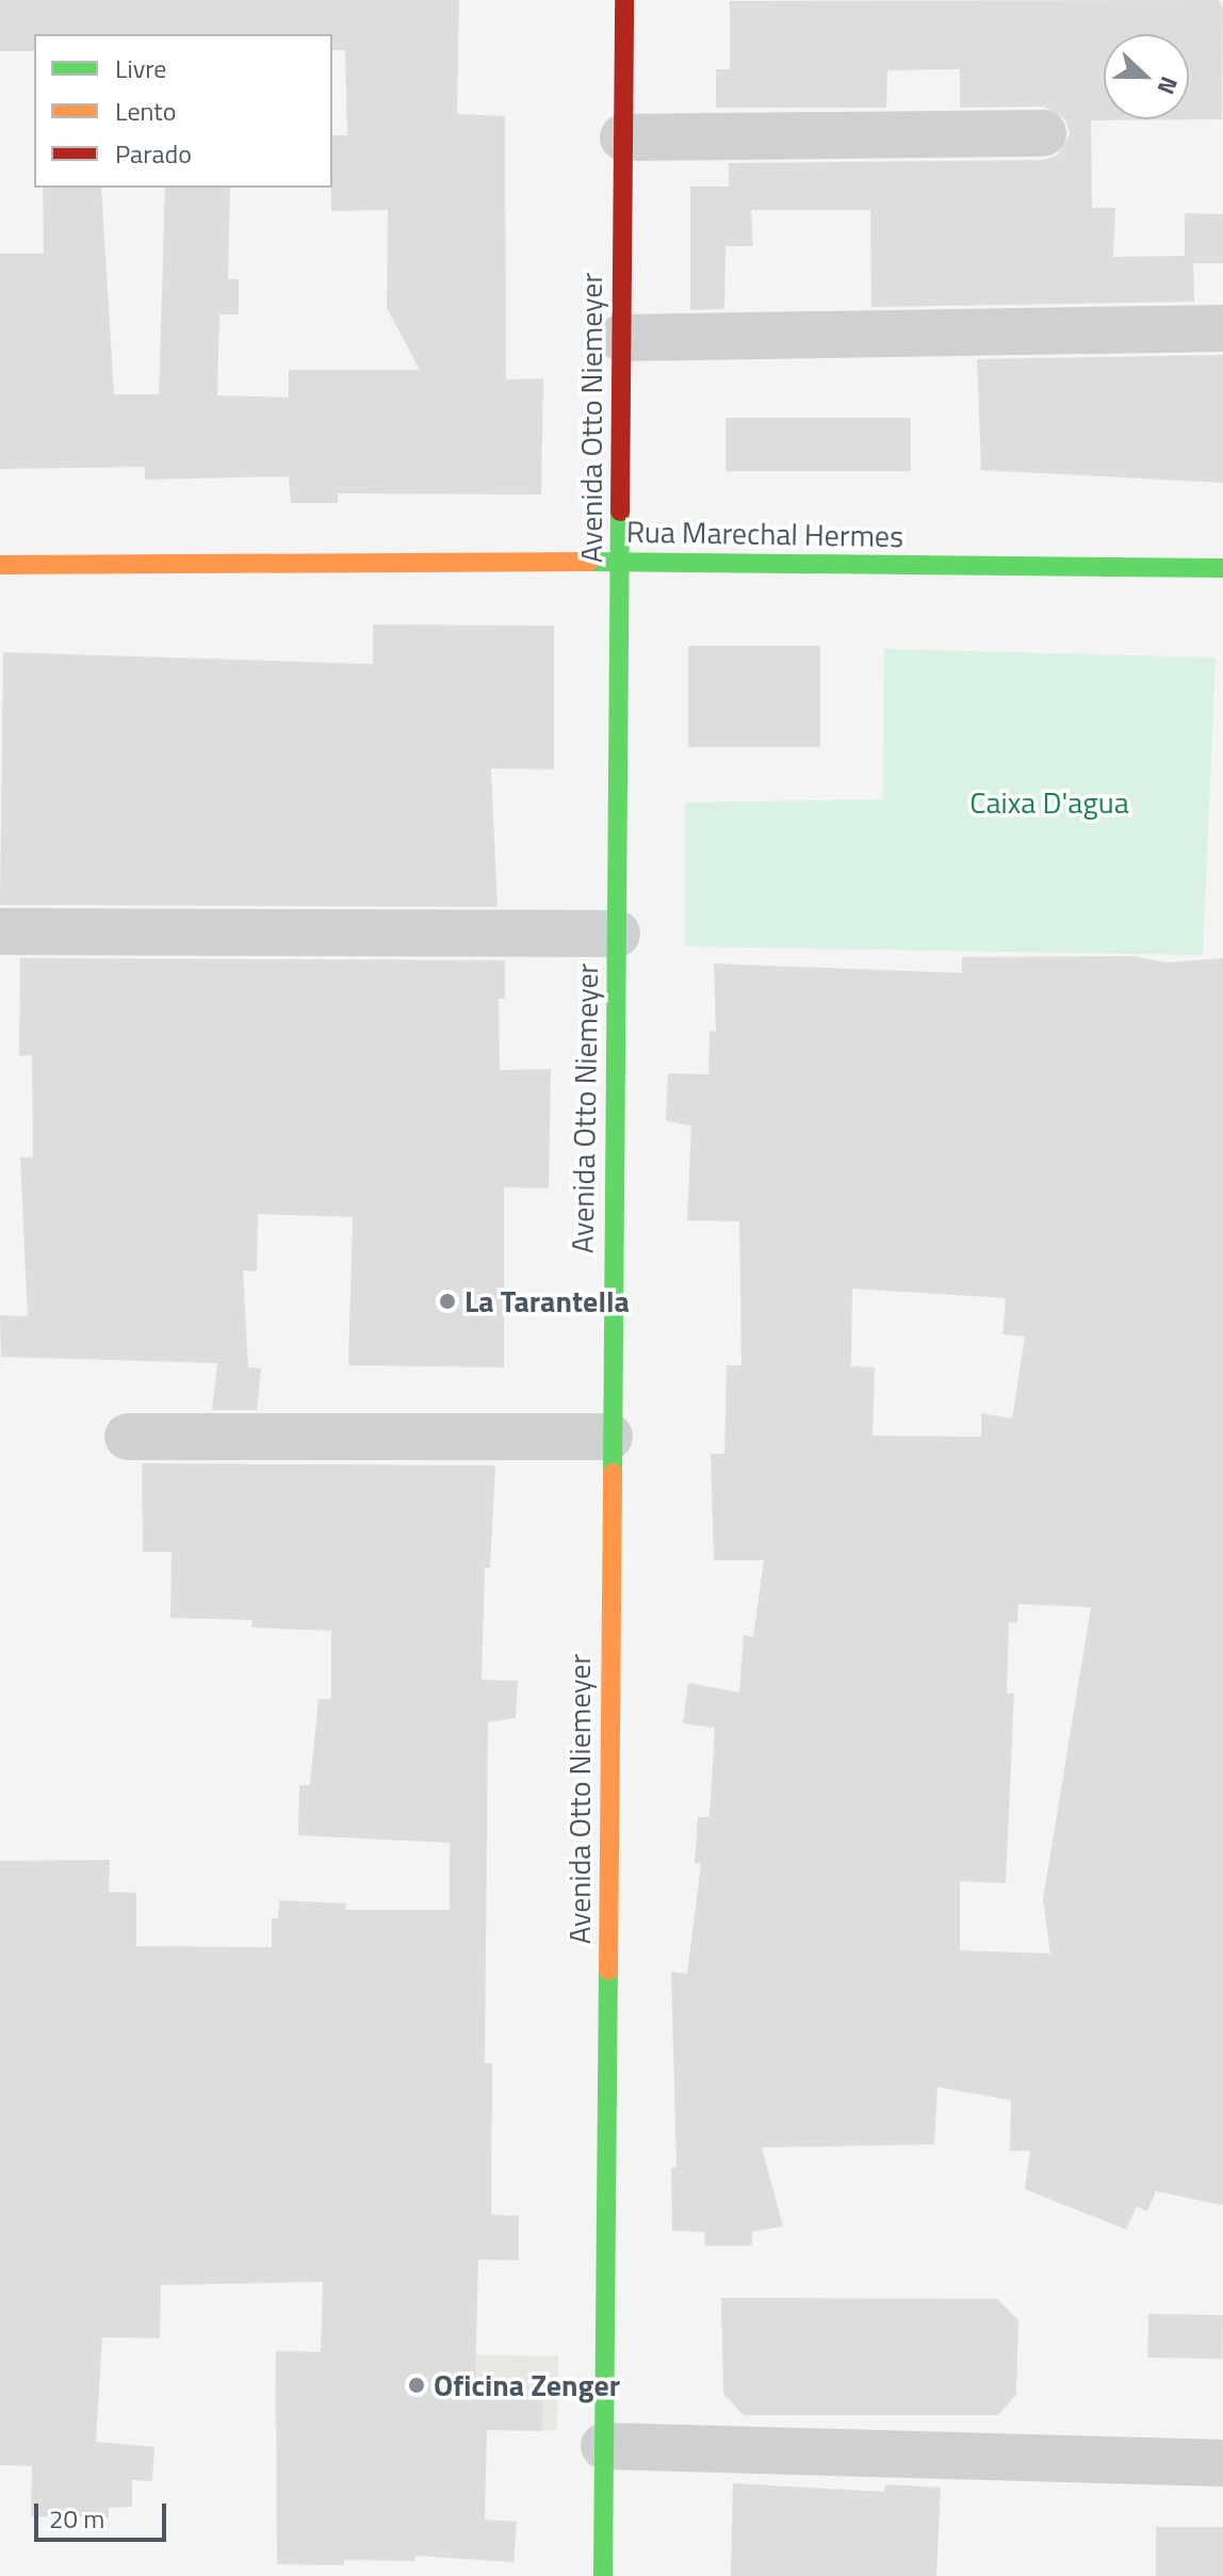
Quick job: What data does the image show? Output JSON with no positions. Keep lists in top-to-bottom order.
{
  "streets": {
    "main road": ["Avenida Otto Niemeyer", "Rua Marechal Hermes"]
  },
  "crossings": [
    ["Avenida Otto Niemeyer", "Rua Marechal Hermes"]
  ],
  "parks": ["Caixa D'agua"],
  "places": ["La Tarantella", "Oficina Zenger"],
  "legend": ["Livre", "Lento", "Parado"],
  "scale_bar": "20 m",
  "north": "right"
}
